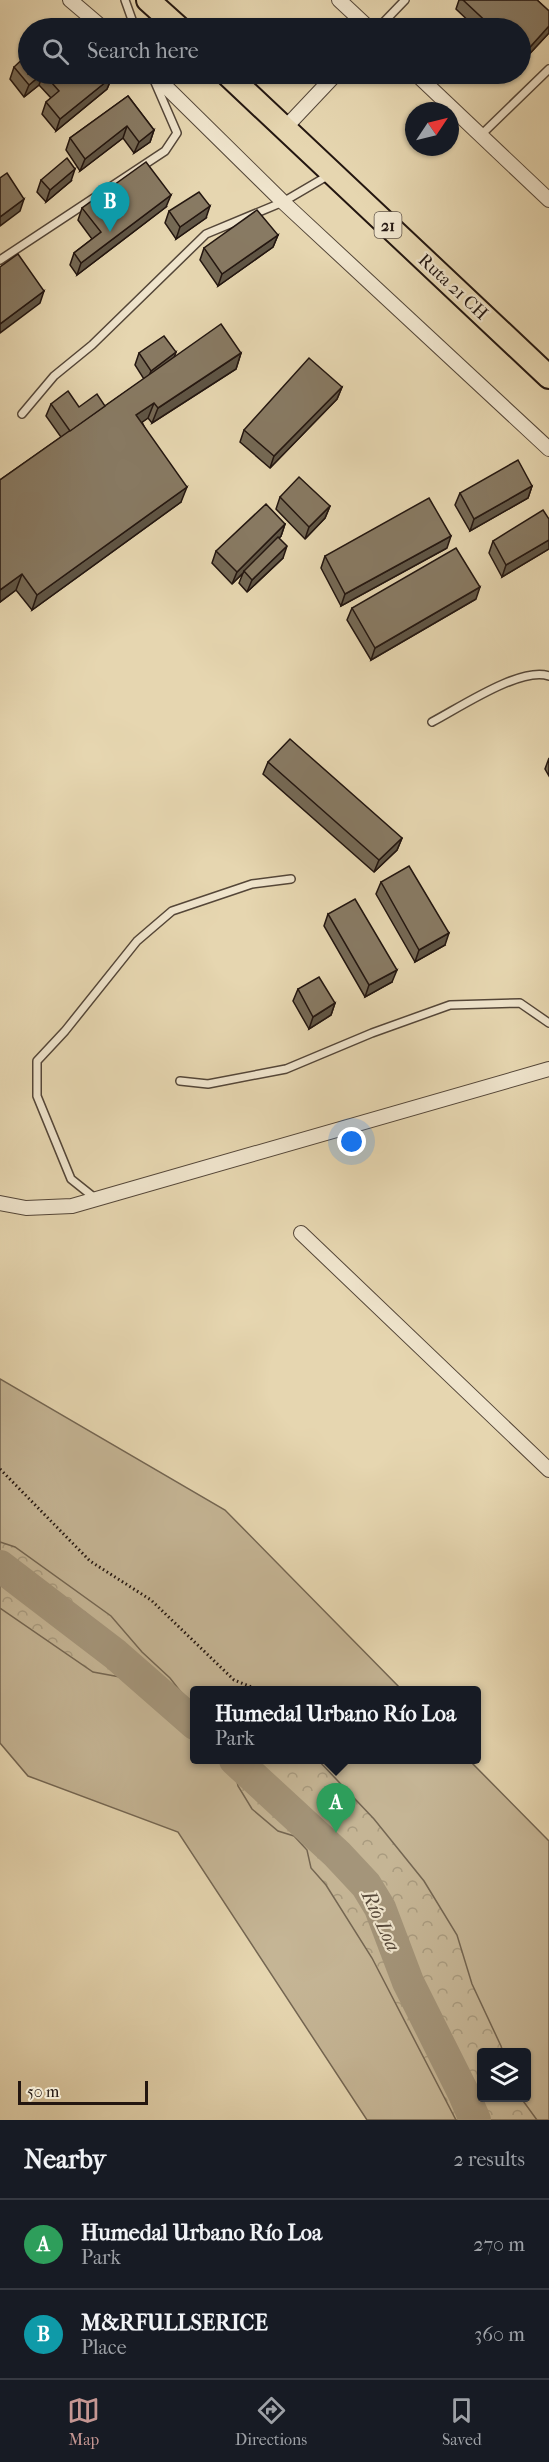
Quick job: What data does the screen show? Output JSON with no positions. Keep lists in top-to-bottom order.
{
  "streets": {
    "highway": ["21", "Ruta 21 CH"]
  },
  "water": ["Río Loa"],
  "scale_bar": "50 m",
  "north": "top right",
  "page": {
    "search": "Search here",
    "pins": ["B", "A"],
    "popup": ["Humedal Urbano Río Loa", "Park"],
    "scale": "50 m",
    "heading": ["Nearby", "2 results"],
    "list": [
      {
        "mark": "A",
        "name": "Humedal Urbano Río Loa",
        "note": "Park",
        "value": "270 m"
      },
      {
        "mark": "B",
        "name": "M&RFULLSERICE",
        "note": "Place",
        "value": "360 m"
      }
    ],
    "nav": ["Map", "Directions", "Saved"]
  }
}
